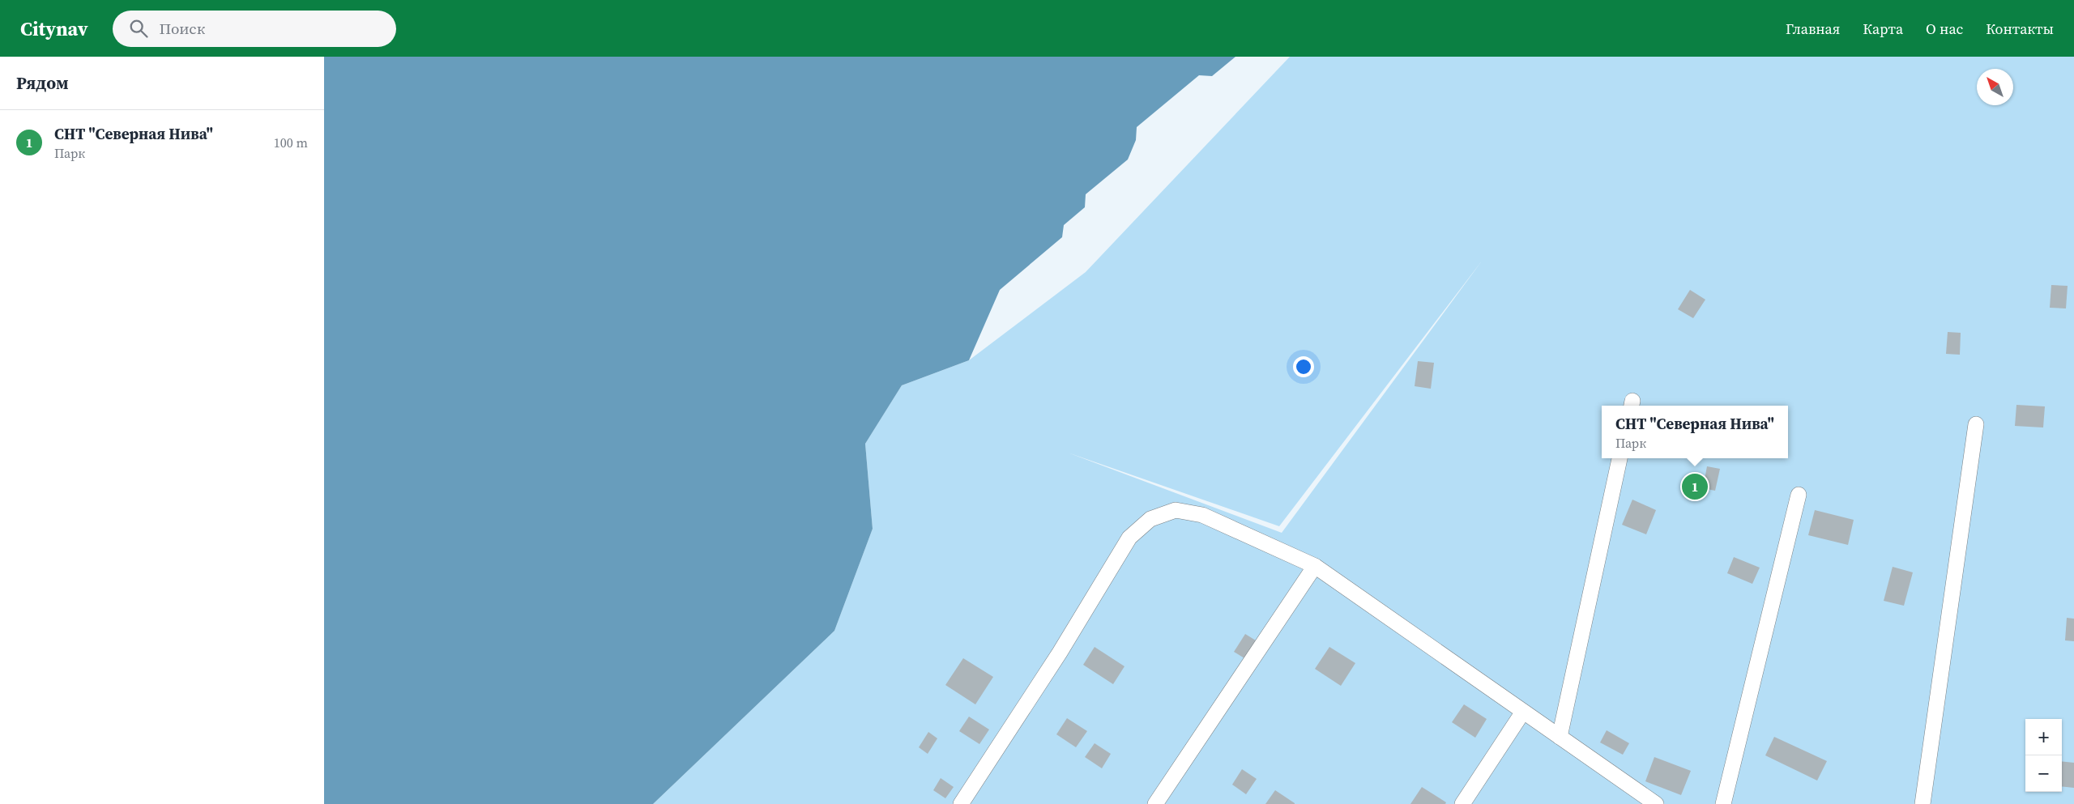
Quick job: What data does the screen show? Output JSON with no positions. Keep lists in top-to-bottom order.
{
  "north": "top left",
  "page": {
    "header": "Citynav",
    "search": "Поиск",
    "nav": [
      "Главная",
      "Карта",
      "О нас",
      "Контакты"
    ],
    "heading": "Рядом",
    "list": [
      {
        "mark": "1",
        "name": "СНТ \"Северная Нива\"",
        "note": "Парк",
        "value": "100 m"
      }
    ],
    "popup": ["СНТ \"Северная Нива\"", "Парк"],
    "pins": "1",
    "map_buttons": ["+", "−"]
  }
}
